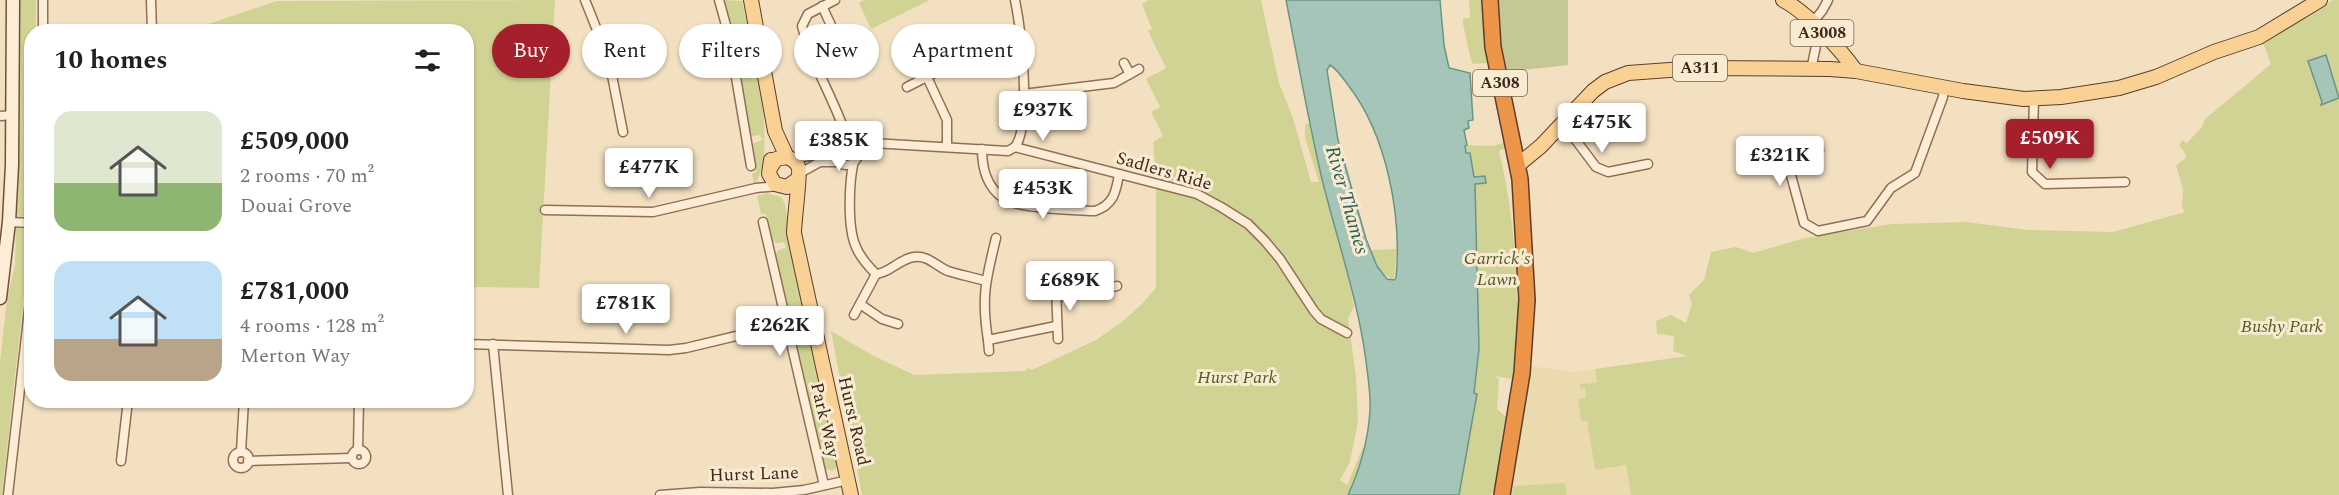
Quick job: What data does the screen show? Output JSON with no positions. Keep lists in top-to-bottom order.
{
  "streets": {
    "highway": ["A308"],
    "main road": ["A3008", "A311", "Hurst Road"],
    "street": ["Sadlers Ride", "Park Way", "Hurst Lane"]
  },
  "crossings": [
    ["A3008", "A311"],
    ["A311", "A308"],
    ["Park Way", "Hurst Lane"],
    ["Hurst Road", "Hurst Lane"]
  ],
  "water": ["River Thames"],
  "parks": ["Garrick's Lawn", "Bushy Park", "Hurst Park"],
  "page": {
    "chip": [
      "Buy",
      "Rent",
      "Filters",
      "New",
      "Apartment"
    ],
    "heading": "10 homes",
    "price": [
      "£937K",
      "£475K",
      "£509K",
      "£385K",
      "£321K",
      "£477K",
      "£453K",
      "£689K",
      "£781K",
      "£262K"
    ],
    "list": [
      {
        "name": "£509,000",
        "note": "2 rooms · 70 m² · Douai Grove"
      },
      {
        "name": "£781,000",
        "note": "4 rooms · 128 m² · Merton Way"
      }
    ]
  }
}
